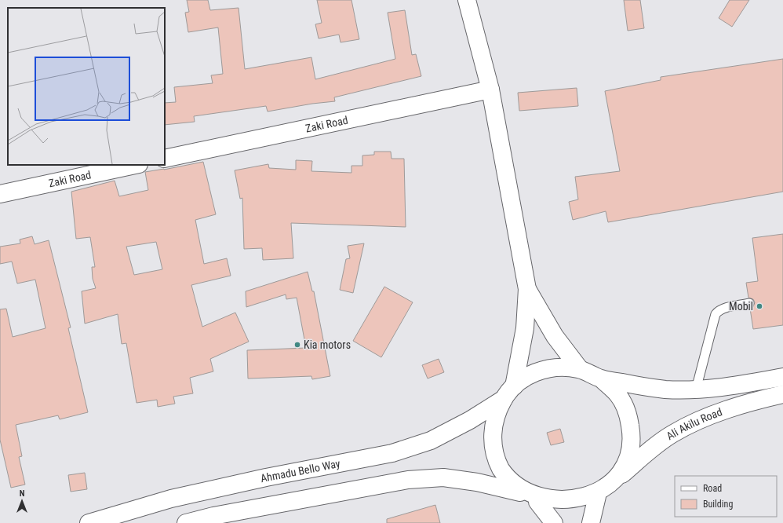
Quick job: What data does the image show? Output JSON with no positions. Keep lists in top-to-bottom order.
{
  "streets": {
    "main road": ["Zaki Road", "Ali Akilu Road", "Ahmadu Bello Way"]
  },
  "places": ["Mobil", "Kia motors"],
  "legend": ["Road", "Building"],
  "north": "top"
}
